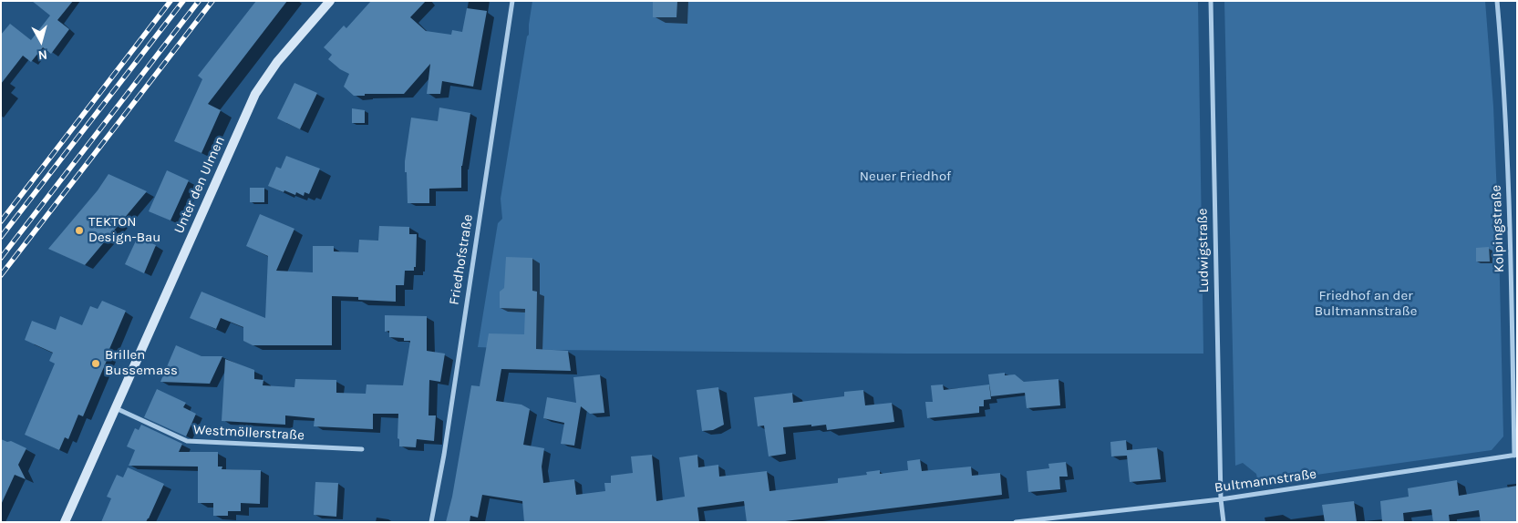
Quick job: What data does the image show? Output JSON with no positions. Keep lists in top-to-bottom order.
{
  "streets": {
    "main road": ["Unter den Ulmen"],
    "street": [
      "Kolpingstraße",
      "Ludwigstraße",
      "Friedhofstraße",
      "Westmöllerstraße",
      "Bultmannstraße"
    ]
  },
  "crossings": [
    ["Unter den Ulmen", "Westmöllerstraße"],
    ["Kolpingstraße", "Bultmannstraße"],
    ["Ludwigstraße", "Bultmannstraße"]
  ],
  "parks": ["Neuer Friedhof", "Friedhof an der Bultmannstraße"],
  "places": ["TEKTON Design-Bau", "Brillen Bussemass"],
  "north": "bottom"
}
